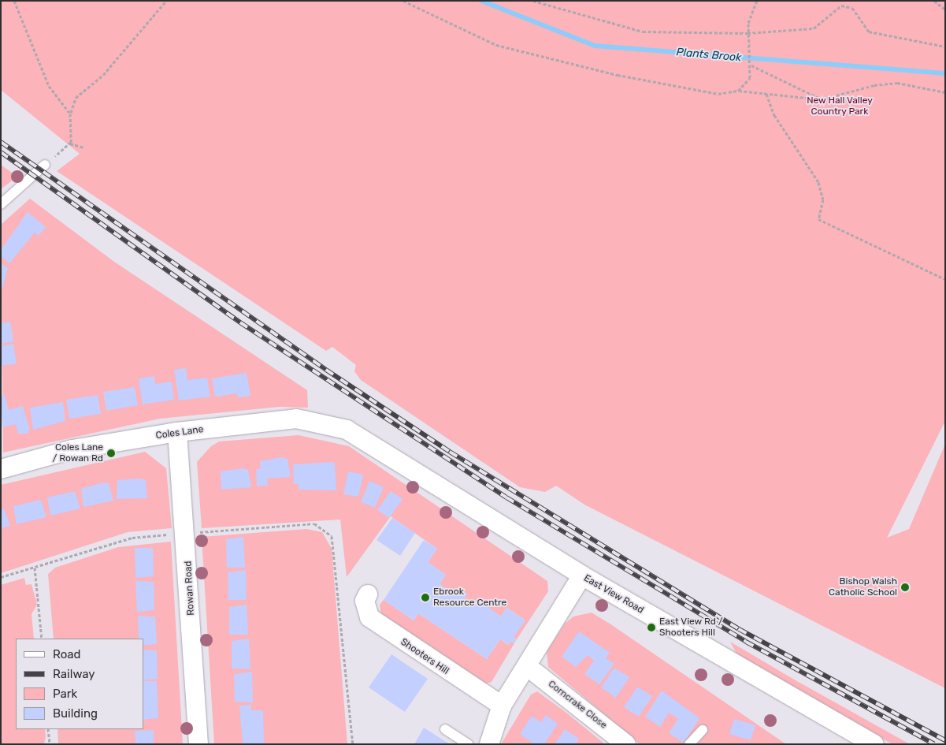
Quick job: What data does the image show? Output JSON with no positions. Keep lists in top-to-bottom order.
{
  "streets": {
    "street": [
      "Coles Lane",
      "Rowan Road",
      "East View Road",
      "Shooters Hill",
      "Corncrake Close"
    ]
  },
  "crossings": [
    ["Coles Lane", "Rowan Road"],
    ["Coles Lane", "East View Road"]
  ],
  "water": ["Plants Brook"],
  "parks": ["New Hall Valley Country Park"],
  "places": [
    "Coles Lane / Rowan Rd",
    "Bishop Walsh Catholic School",
    "Ebrook Resource Centre",
    "East View Rd / Shooters Hill"
  ],
  "legend": [
    "Road",
    "Railway",
    "Park",
    "Building"
  ]
}
